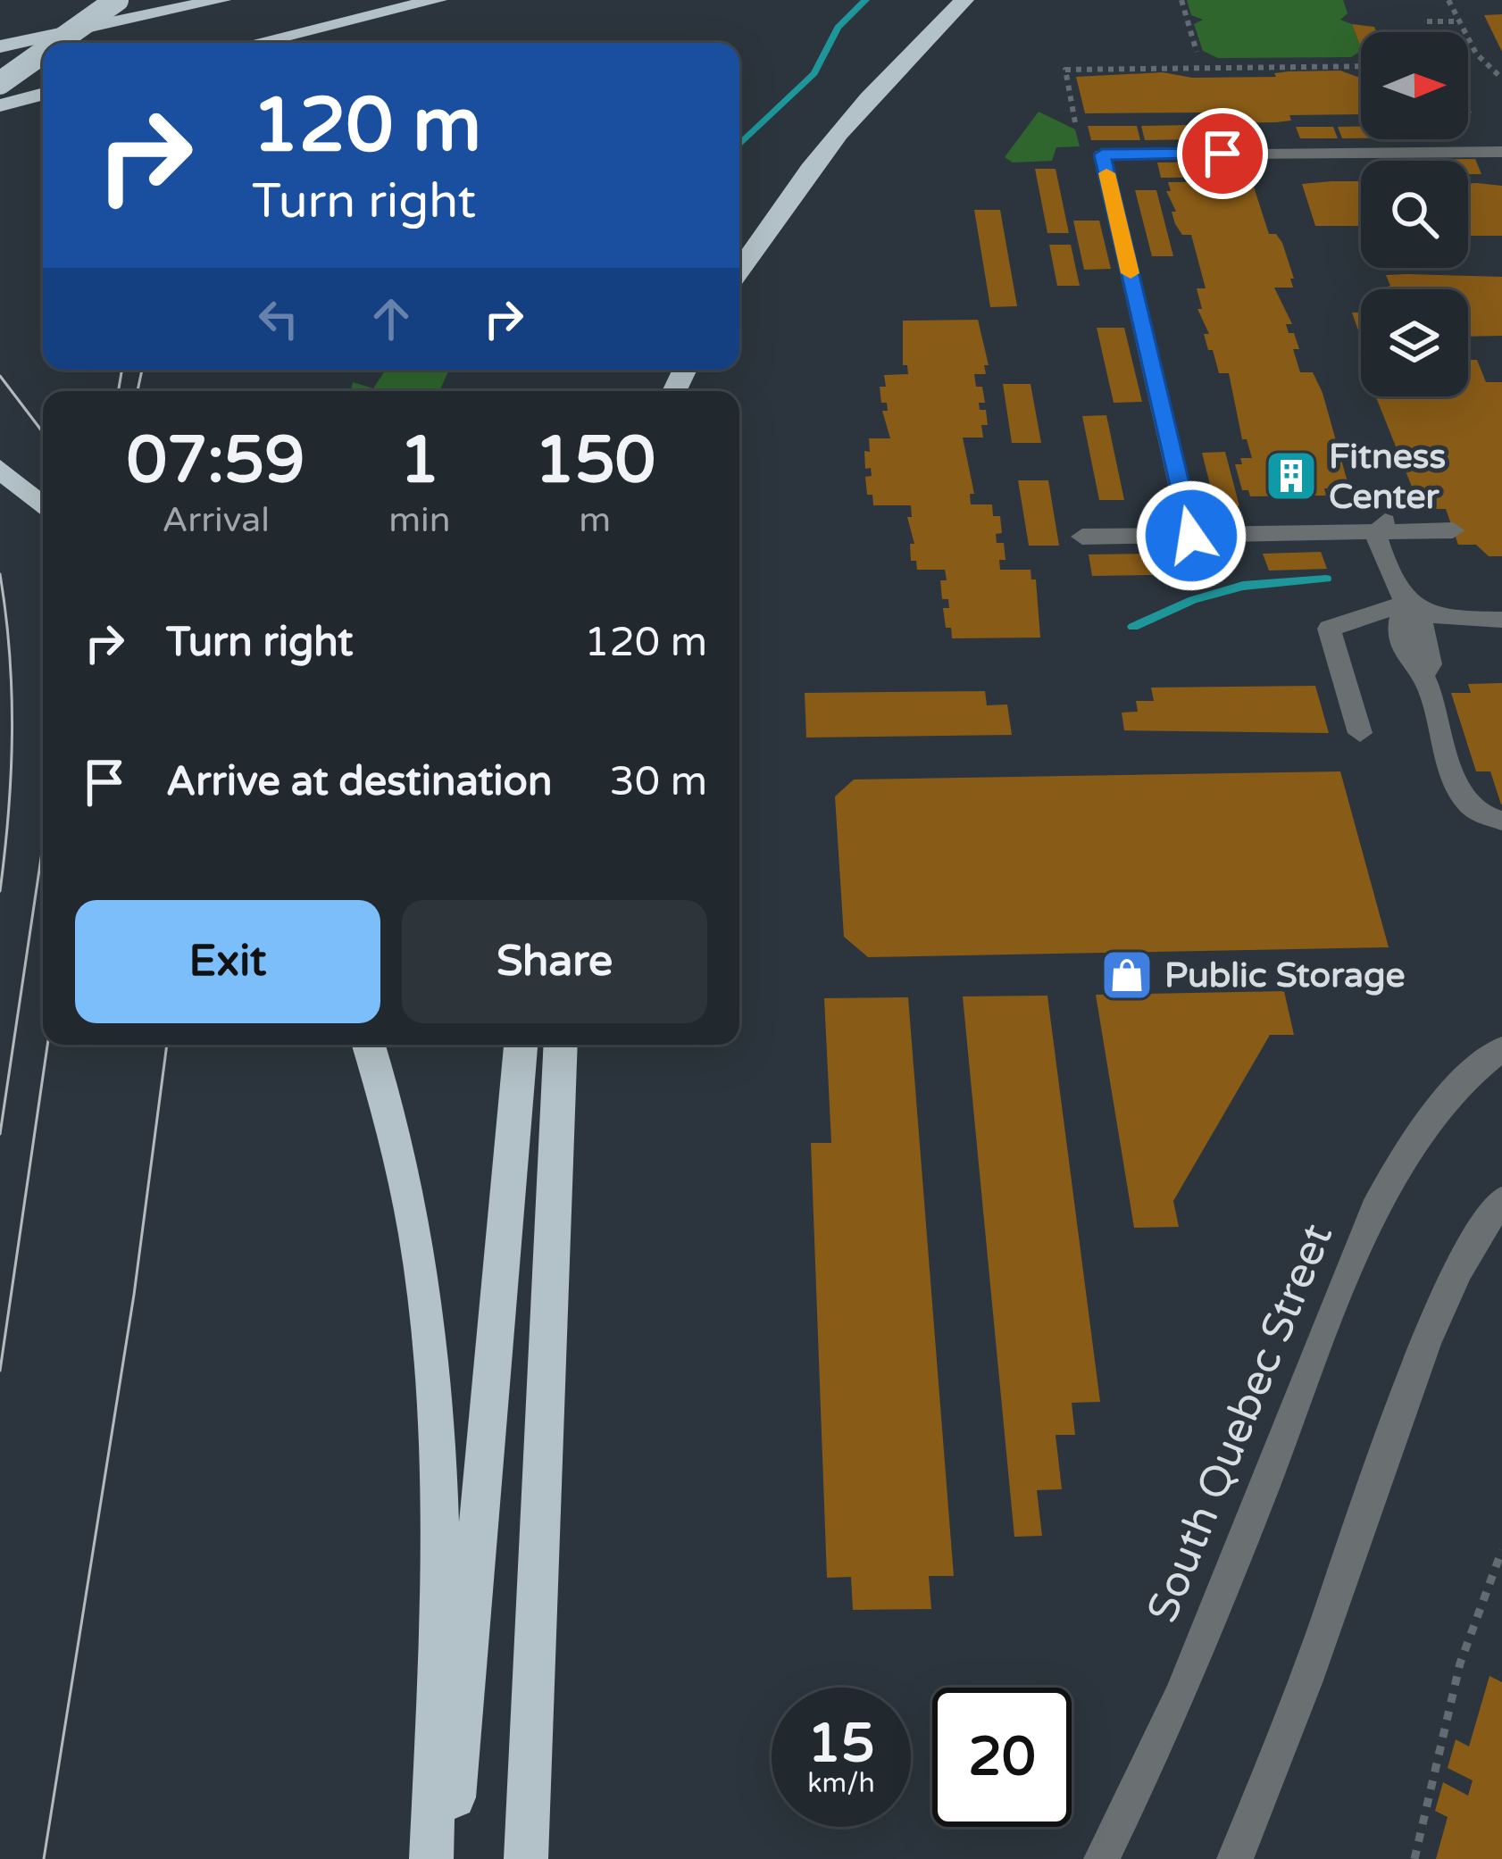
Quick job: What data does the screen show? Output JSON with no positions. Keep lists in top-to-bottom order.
{
  "streets": {
    "street": ["South Quebec Street"]
  },
  "places": {
    "building": ["Fitness Center"],
    "shop": ["Public Storage"]
  },
  "north": "right",
  "page": {
    "turn": ["120 m", "Turn right"],
    "eta": [
      "07:59",
      "Arrival",
      "1",
      "min",
      "150",
      "m"
    ],
    "list": [
      {
        "name": "Turn right",
        "value": "120 m"
      },
      {
        "name": "Arrive at destination",
        "value": "30 m"
      }
    ],
    "buttons": ["Exit", "Share"],
    "speed": "15 km/h",
    "limit": "20"
  }
}
